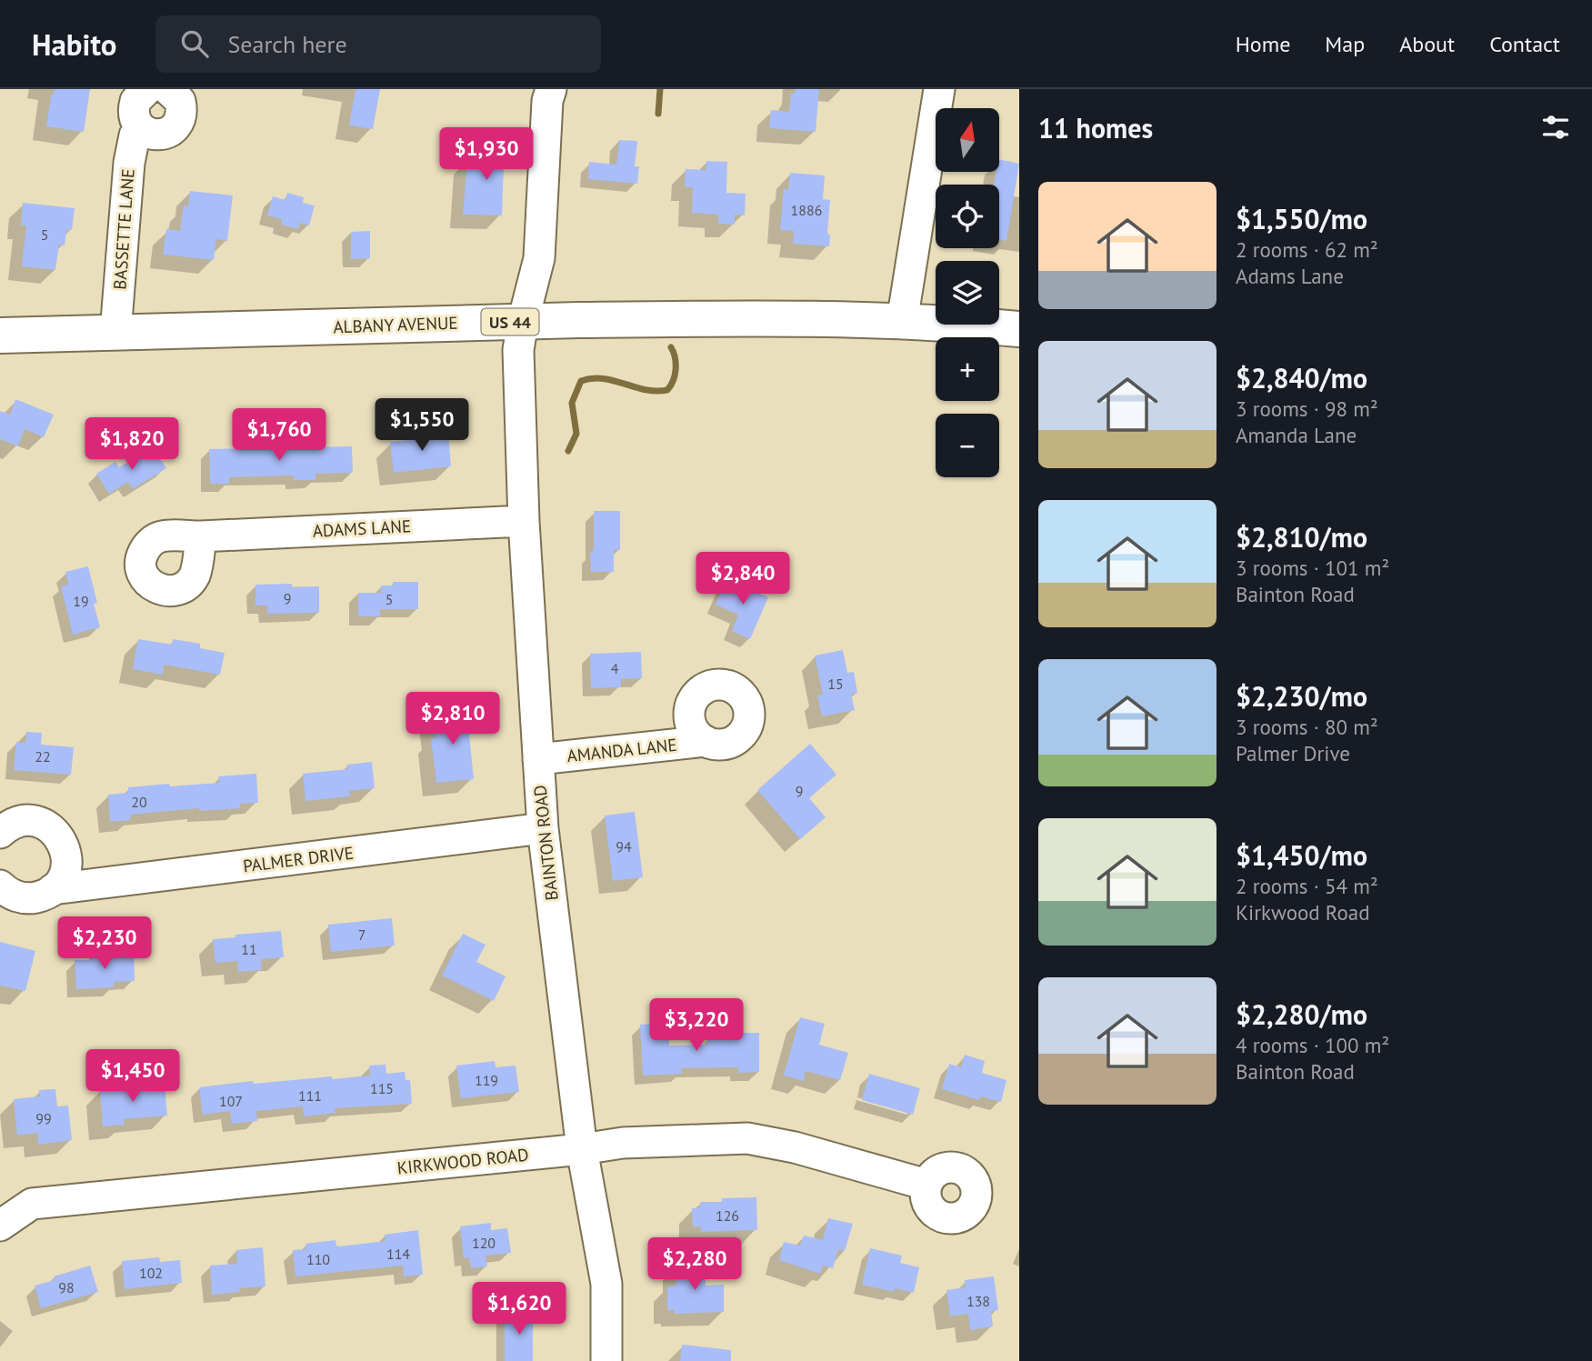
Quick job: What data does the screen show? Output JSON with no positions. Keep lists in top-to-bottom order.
{
  "streets": {
    "highway": ["US 44", "ALBANY AVENUE"],
    "street": [
      "BASSETTE LANE",
      "ADAMS LANE",
      "AMANDA LANE",
      "BAINTON ROAD",
      "PALMER DRIVE",
      "KIRKWOOD ROAD"
    ]
  },
  "crossings": [
    ["BASSETTE LANE", "ALBANY AVENUE"],
    ["ALBANY AVENUE", "BAINTON ROAD"],
    ["ADAMS LANE", "BAINTON ROAD"],
    ["AMANDA LANE", "BAINTON ROAD"],
    ["BAINTON ROAD", "PALMER DRIVE"],
    ["BAINTON ROAD", "KIRKWOOD ROAD"]
  ],
  "house_numbers": [
    "1886",
    "5",
    "9",
    "5",
    "19",
    "4",
    "15",
    "22",
    "9",
    "20",
    "94",
    "7",
    "11",
    "119",
    "115",
    "111",
    "107",
    "99",
    "126",
    "120",
    "114",
    "110",
    "102",
    "98",
    "138"
  ],
  "north": "top",
  "page": {
    "header": "Habito",
    "search": "Search here",
    "nav": [
      "Home",
      "Map",
      "About",
      "Contact"
    ],
    "heading": "11 homes",
    "map_buttons": ["+", "−"],
    "price": [
      "$1,930",
      "$1,550",
      "$1,760",
      "$1,820",
      "$2,840",
      "$2,810",
      "$2,230",
      "$3,220",
      "$1,450",
      "$2,280",
      "$1,620"
    ],
    "list": [
      {
        "name": "$1,550/mo",
        "note": "2 rooms · 62 m² · Adams Lane"
      },
      {
        "name": "$2,840/mo",
        "note": "3 rooms · 98 m² · Amanda Lane"
      },
      {
        "name": "$2,810/mo",
        "note": "3 rooms · 101 m² · Bainton Road"
      },
      {
        "name": "$2,230/mo",
        "note": "3 rooms · 80 m² · Palmer Drive"
      },
      {
        "name": "$1,450/mo",
        "note": "2 rooms · 54 m² · Kirkwood Road"
      },
      {
        "name": "$2,280/mo",
        "note": "4 rooms · 100 m² · Bainton Road"
      }
    ]
  }
}
